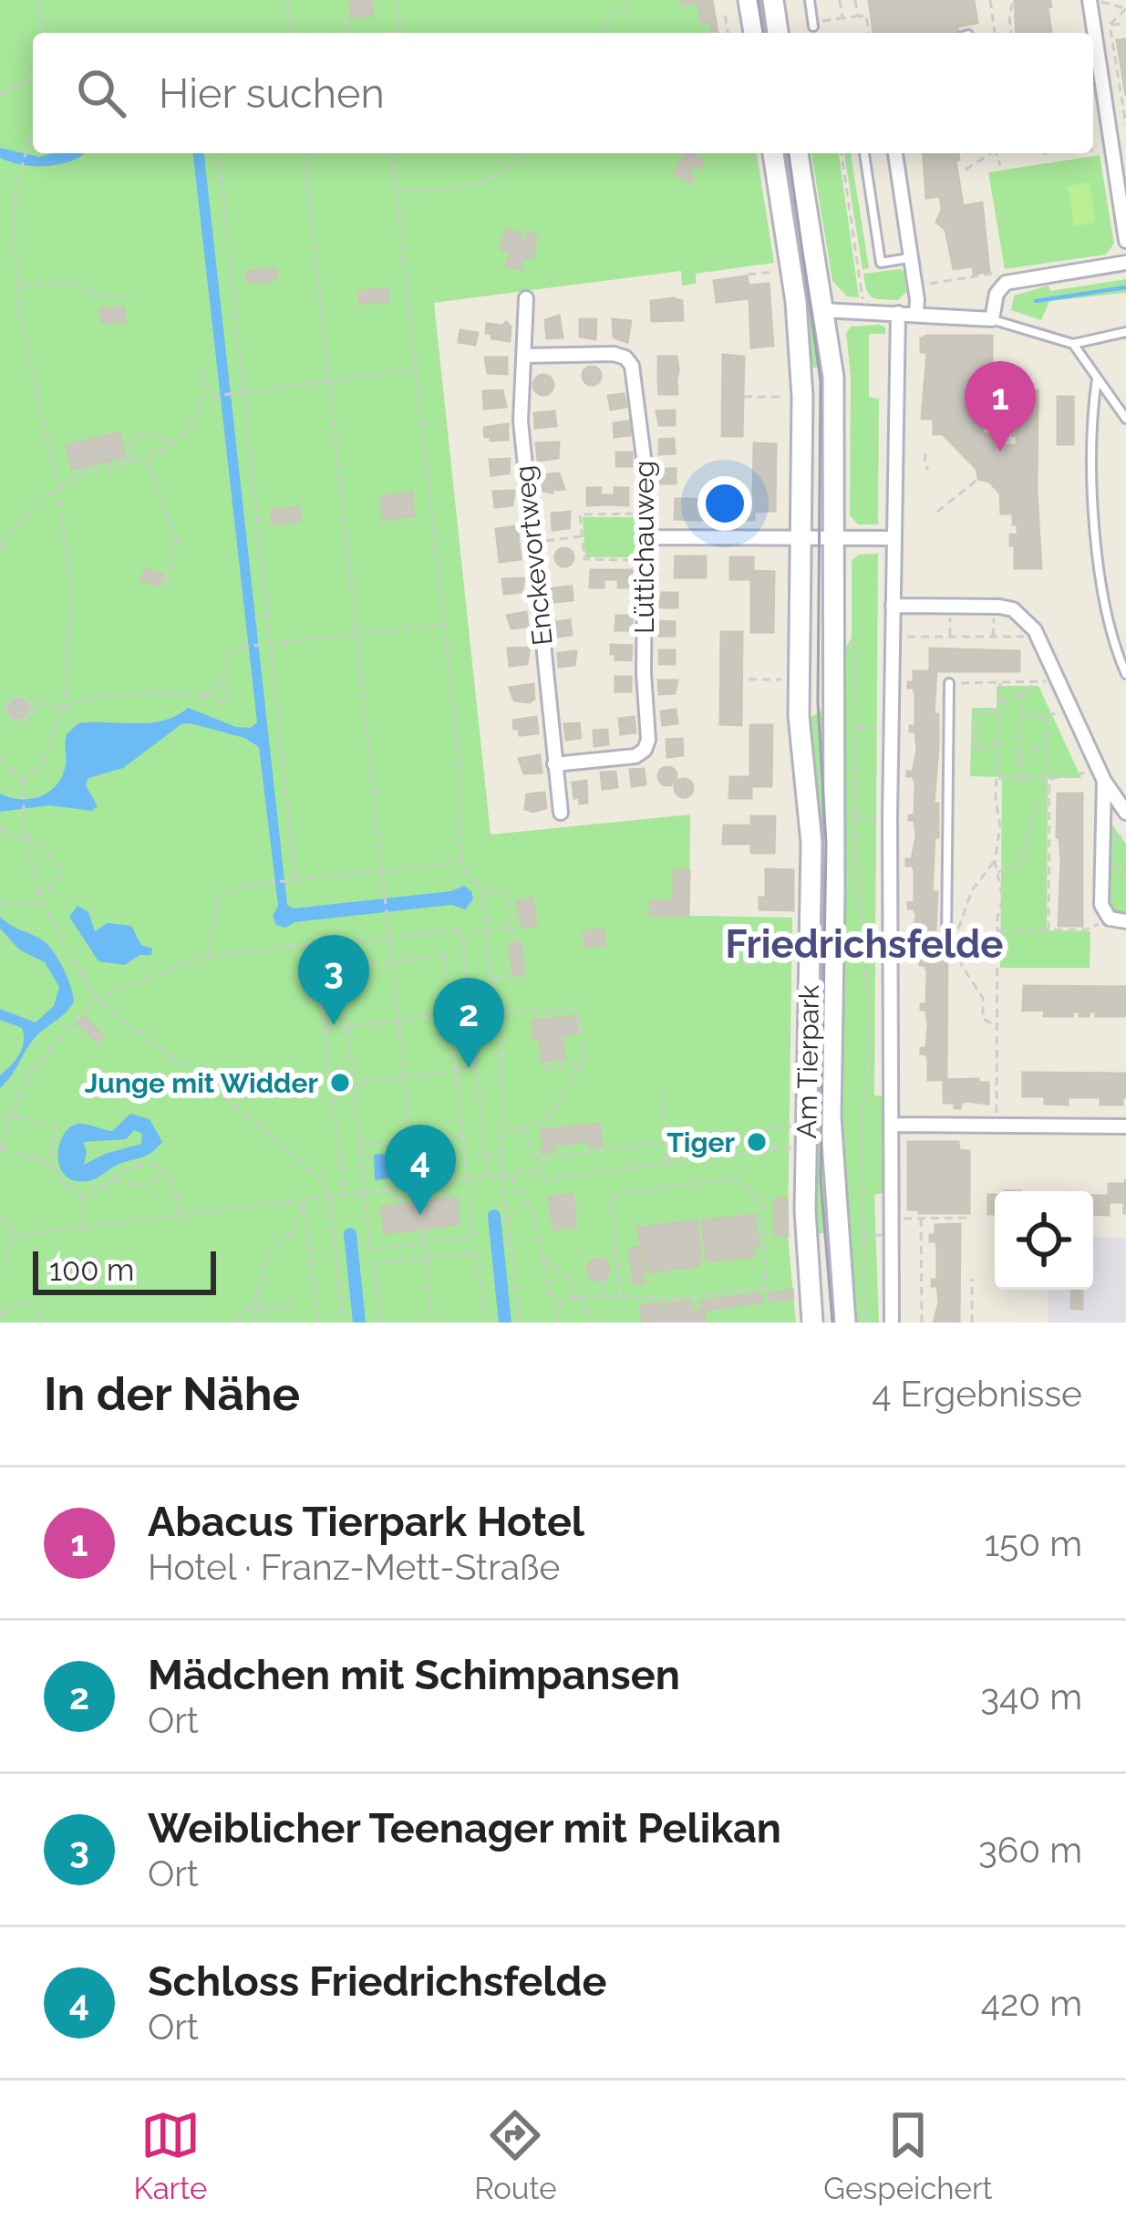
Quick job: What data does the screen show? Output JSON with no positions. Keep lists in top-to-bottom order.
{
  "streets": {
    "main road": ["Am Tierpark"],
    "street": ["Lüttichauweg", "Enckevortweg"]
  },
  "crossings": [
    ["Lüttichauweg", "Enckevortweg"]
  ],
  "districts": ["Friedrichsfelde"],
  "places": ["Junge mit Widder", "Tiger"],
  "scale_bar": "100 m",
  "page": {
    "search": "Hier suchen",
    "pins": [
      "1",
      "3",
      "2",
      "4"
    ],
    "scale": "100 m",
    "heading": ["In der Nähe", "4 Ergebnisse"],
    "list": [
      {
        "mark": "1",
        "name": "Abacus Tierpark Hotel",
        "note": "Hotel · Franz-Mett-Straße",
        "value": "150 m"
      },
      {
        "mark": "2",
        "name": "Mädchen mit Schimpansen",
        "note": "Ort",
        "value": "340 m"
      },
      {
        "mark": "3",
        "name": "Weiblicher Teenager mit Pelikan",
        "note": "Ort",
        "value": "360 m"
      },
      {
        "mark": "4",
        "name": "Schloss Friedrichsfelde",
        "note": "Ort",
        "value": "420 m"
      }
    ],
    "nav": ["Karte", "Route", "Gespeichert"]
  }
}
